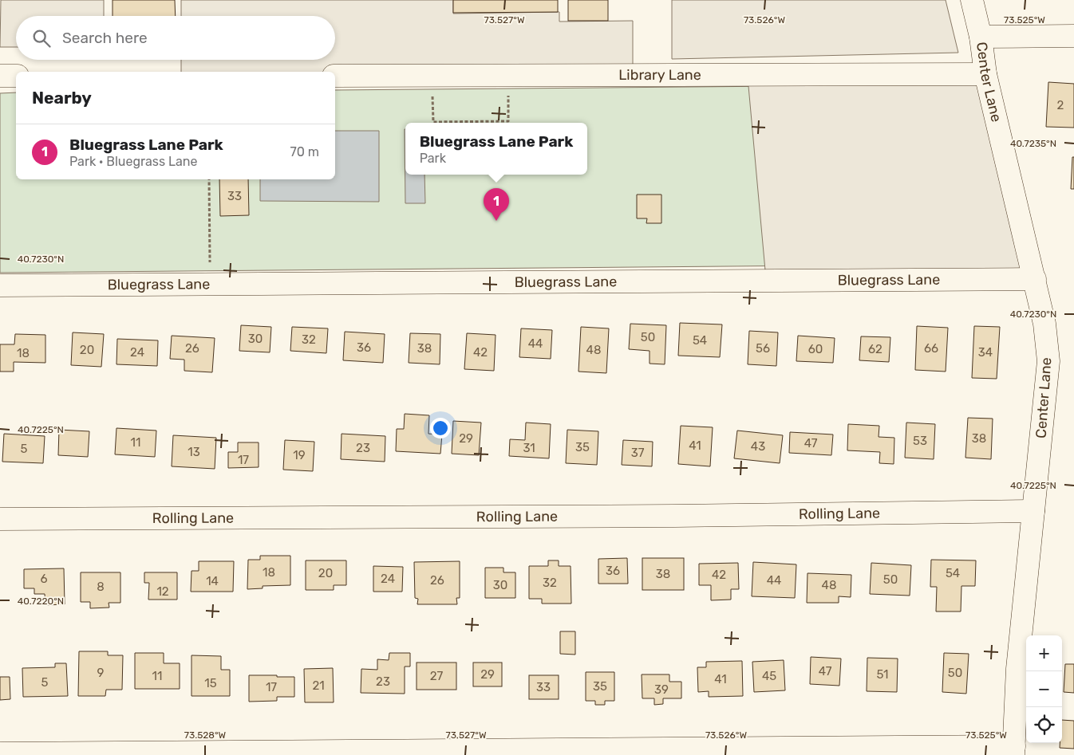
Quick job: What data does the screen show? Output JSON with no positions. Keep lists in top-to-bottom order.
{
  "streets": {
    "street": [
      "Library Lane",
      "Center Lane",
      "Bluegrass Lane",
      "Rolling Lane"
    ]
  },
  "crossings": [
    ["Library Lane", "Center Lane"],
    ["Center Lane", "Bluegrass Lane"],
    ["Center Lane", "Rolling Lane"]
  ],
  "house_numbers": [
    "2",
    "33",
    "50",
    "30",
    "32",
    "54",
    "44",
    "36",
    "26",
    "38",
    "56",
    "66",
    "60",
    "62",
    "20",
    "48",
    "24",
    "42",
    "34",
    "18",
    "29",
    "38",
    "53",
    "11",
    "47",
    "41",
    "43",
    "35",
    "23",
    "31",
    "5",
    "13",
    "37",
    "19",
    "17",
    "36",
    "18",
    "20",
    "54",
    "38",
    "42",
    "6",
    "24",
    "50",
    "26",
    "44",
    "14",
    "32",
    "30",
    "48",
    "8",
    "12",
    "47",
    "9",
    "50",
    "29",
    "51",
    "11",
    "27",
    "45",
    "41",
    "23",
    "5",
    "15",
    "21",
    "35",
    "17",
    "33",
    "39"
  ],
  "page": {
    "search": "Search here",
    "heading": "Nearby",
    "popup": ["Bluegrass Lane Park", "Park"],
    "list": [
      {
        "mark": "1",
        "name": "Bluegrass Lane Park",
        "note": "Park · Bluegrass Lane",
        "value": "70 m"
      }
    ],
    "pins": "1",
    "map_buttons": ["+", "−"]
  },
  "coordinates": [
    "73.527°W",
    "73.526°W",
    "73.525°W",
    "40.7235°N",
    "40.7230°N",
    "40.7225°N",
    "40.7220°N",
    "73.528°W"
  ]
}
